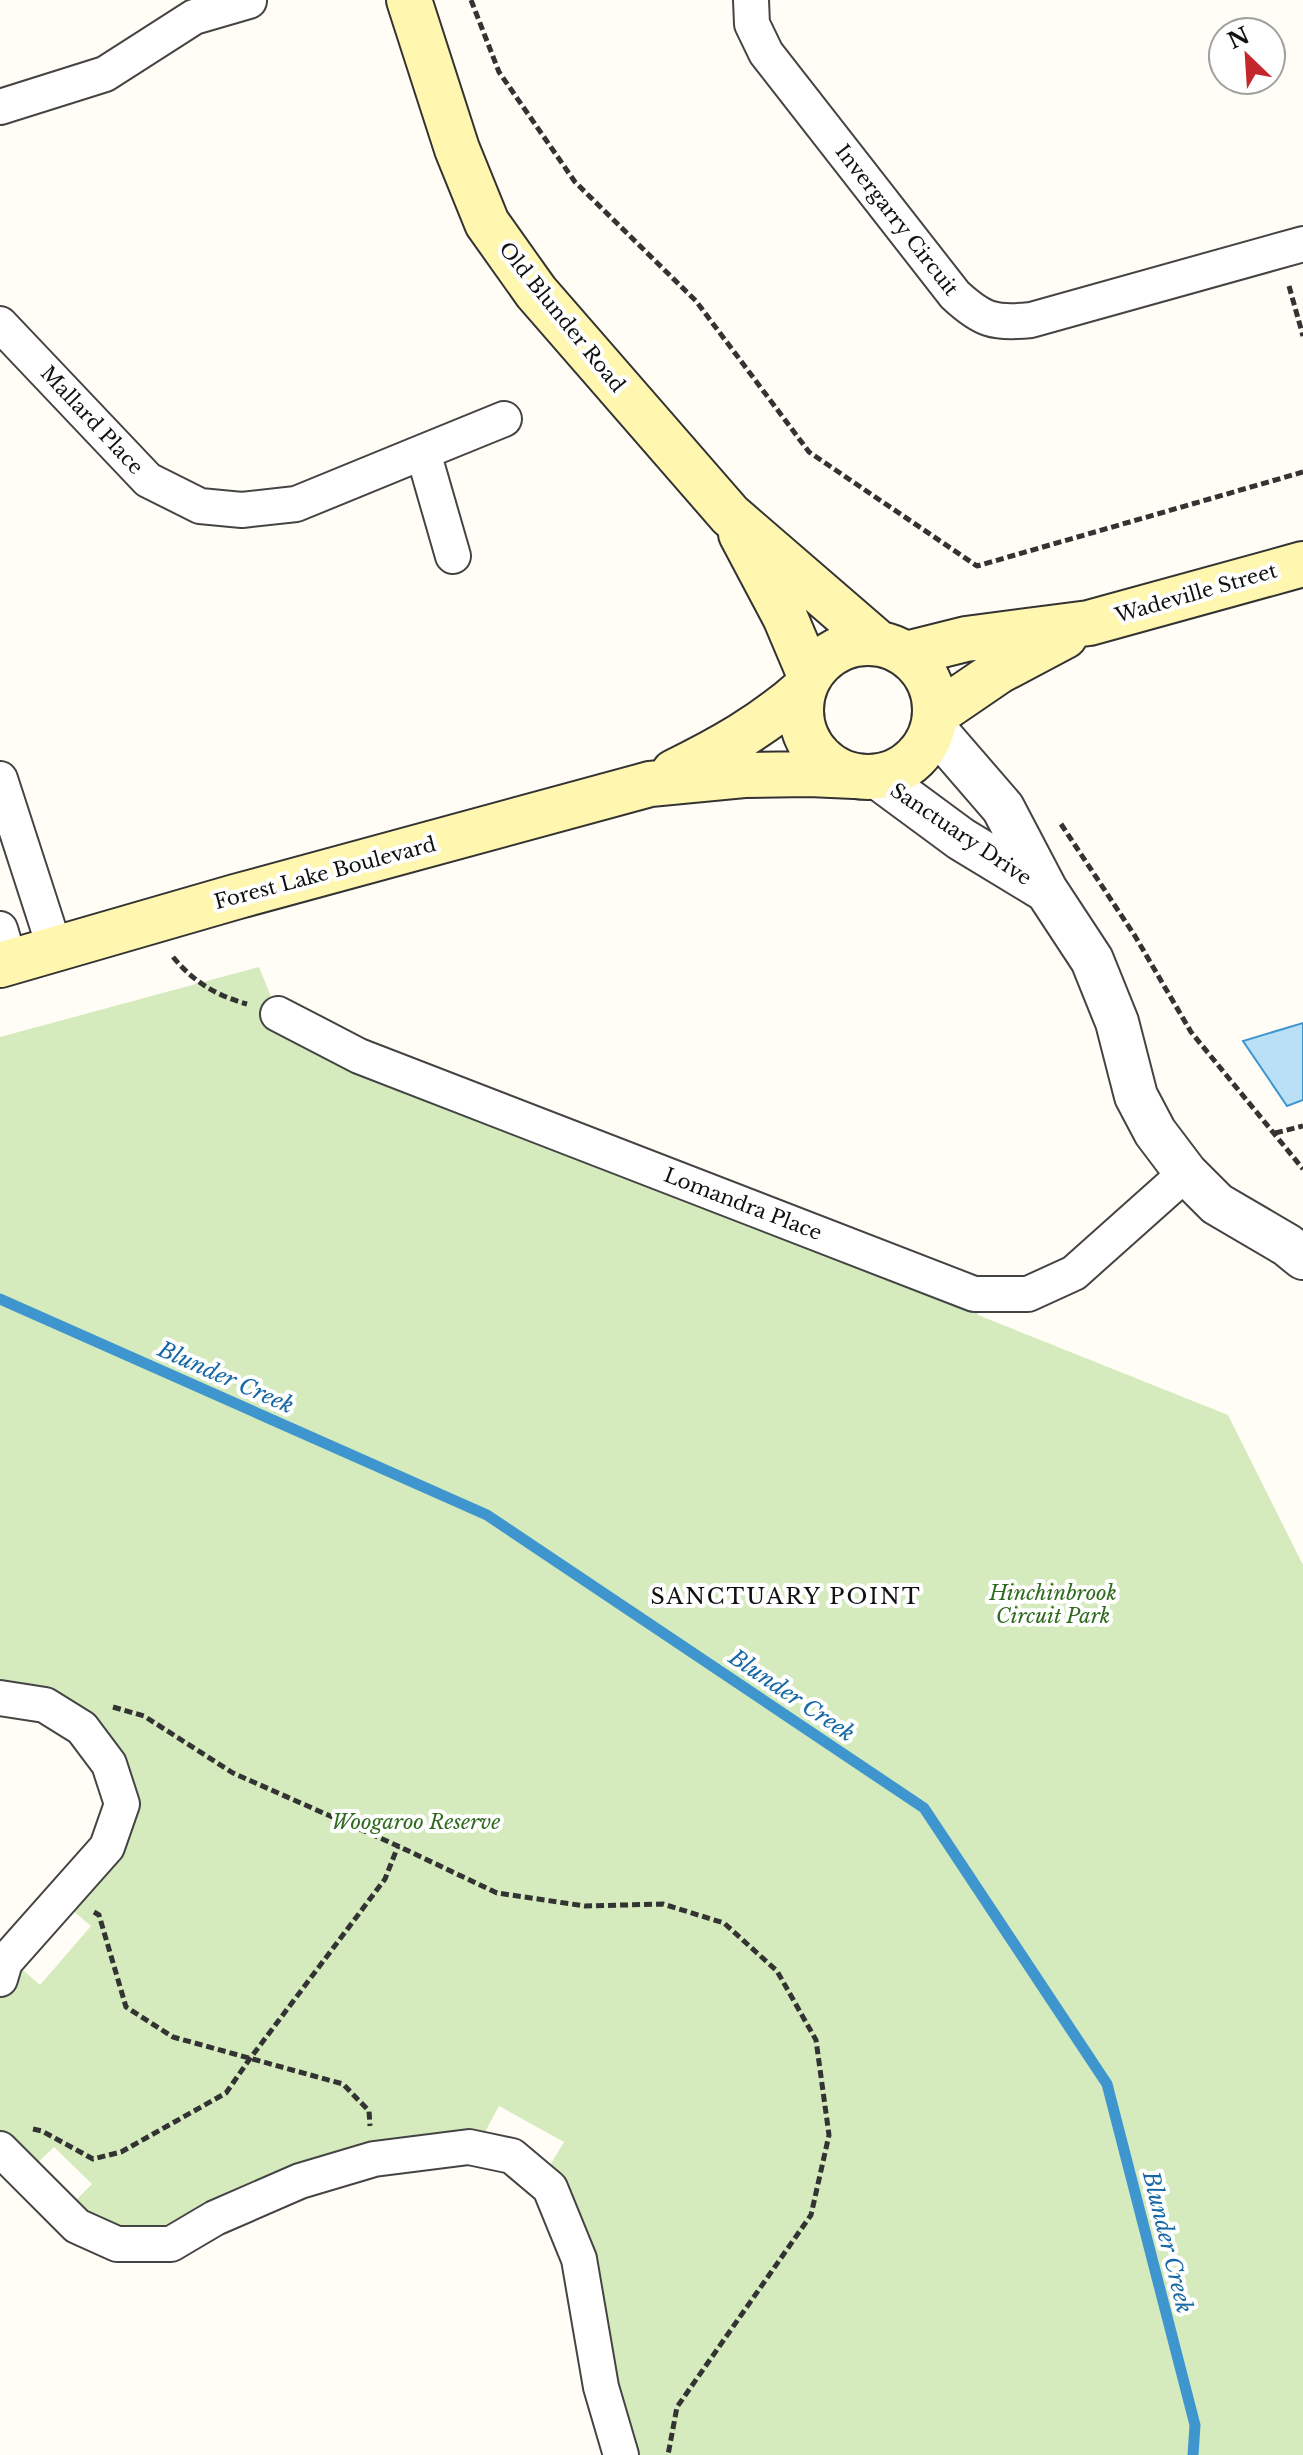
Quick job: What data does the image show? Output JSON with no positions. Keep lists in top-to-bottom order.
{
  "streets": {
    "main road": ["Old Blunder Road", "Wadeville Street", "Forest Lake Boulevard"],
    "street": [
      "Invergarry Circuit",
      "Mallard Place",
      "Sanctuary Drive",
      "Lomandra Place"
    ]
  },
  "crossings": [
    ["Old Blunder Road", "Wadeville Street"],
    ["Old Blunder Road", "Sanctuary Drive"],
    ["Old Blunder Road", "Forest Lake Boulevard"],
    ["Wadeville Street", "Sanctuary Drive"],
    ["Wadeville Street", "Forest Lake Boulevard"],
    ["Sanctuary Drive", "Forest Lake Boulevard"],
    ["Sanctuary Drive", "Lomandra Place"]
  ],
  "districts": ["SANCTUARY POINT"],
  "water": ["Blunder Creek"],
  "parks": ["Hinchinbrook Circuit Park", "Woogaroo Reserve"],
  "north": "top left"
}
